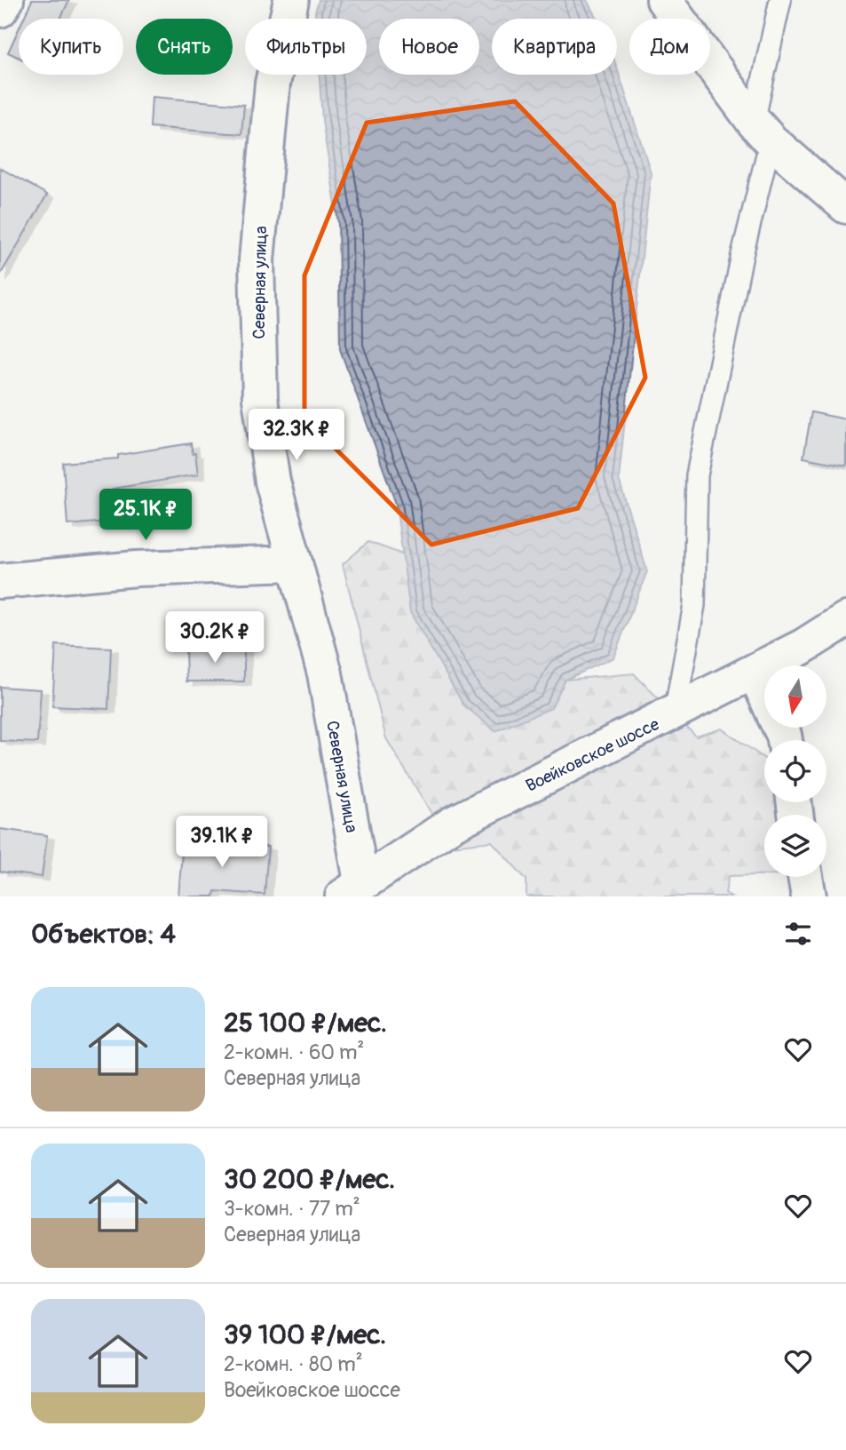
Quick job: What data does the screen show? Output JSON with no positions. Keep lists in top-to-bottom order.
{
  "streets": {
    "street": ["Северная улица", "Воейковское шоссе"]
  },
  "crossings": [
    ["Северная улица", "Воейковское шоссе"]
  ],
  "north": "bottom",
  "page": {
    "chip": [
      "Купить",
      "Снять",
      "Фильтры",
      "Новое",
      "Квартира",
      "Дом"
    ],
    "price": [
      "32.3K ₽",
      "25.1K ₽",
      "30.2K ₽",
      "39.1K ₽"
    ],
    "heading": "Объектов: 4",
    "list": [
      {
        "name": "25 100 ₽/мес.",
        "note": "2-комн. · 60 m² · Северная улица"
      },
      {
        "name": "30 200 ₽/мес.",
        "note": "3-комн. · 77 m² · Северная улица"
      },
      {
        "name": "39 100 ₽/мес.",
        "note": "2-комн. · 80 m² · Воейковское шоссе"
      }
    ]
  }
}
